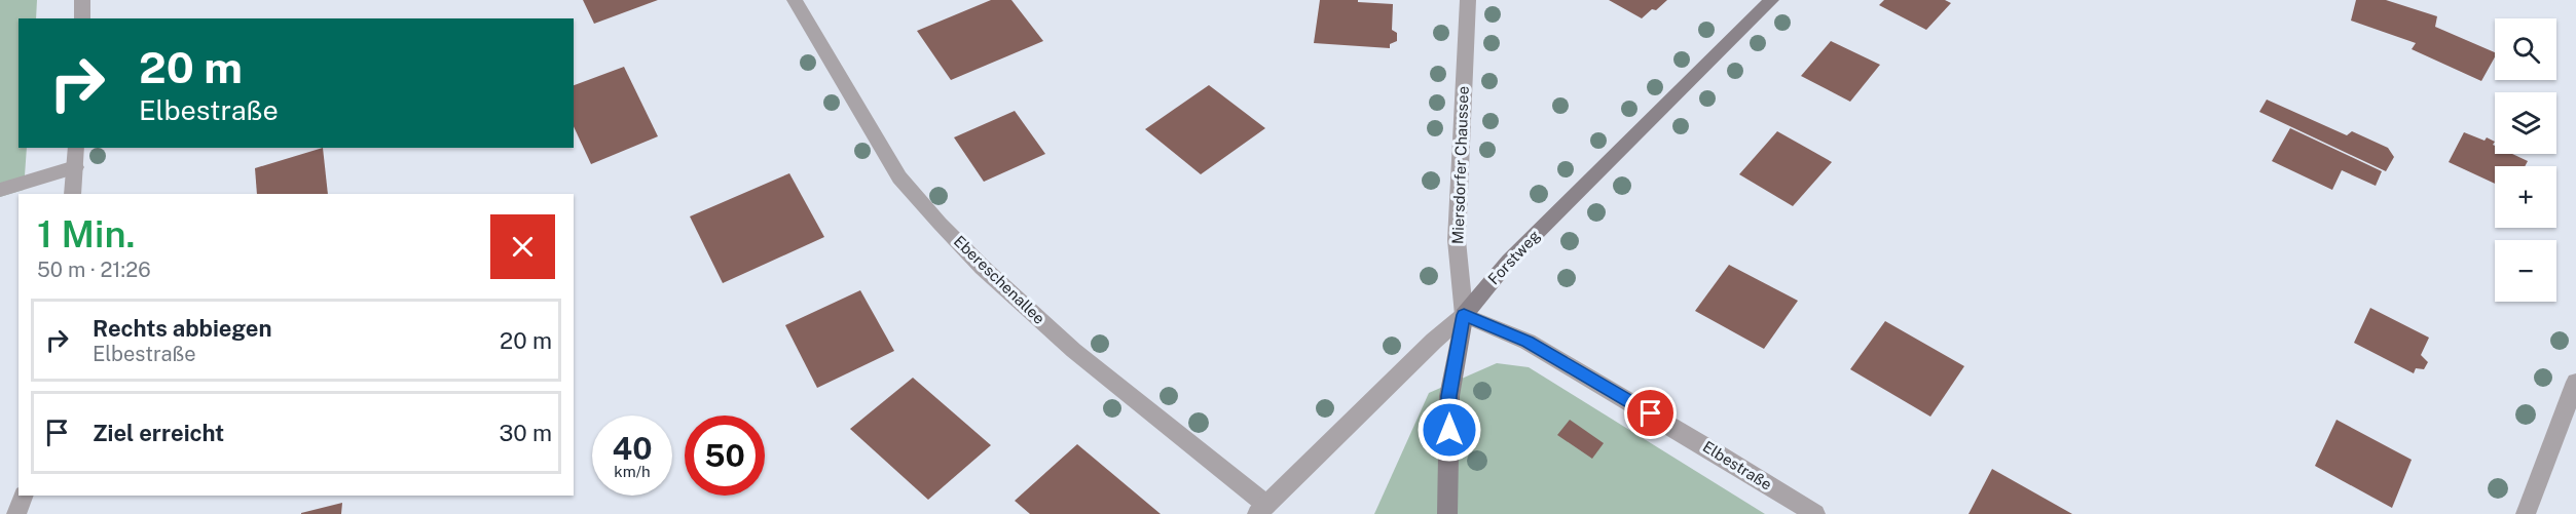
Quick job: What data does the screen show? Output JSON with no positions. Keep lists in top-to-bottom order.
{
  "streets": {
    "main road": ["Miersdorfer Chaussee", "Forstweg"],
    "street": ["Ebereschenallee", "Elbestraße"]
  },
  "crossings": [
    ["Miersdorfer Chaussee", "Forstweg"],
    ["Miersdorfer Chaussee", "Elbestraße"],
    ["Forstweg", "Ebereschenallee"],
    ["Forstweg", "Elbestraße"]
  ],
  "page": {
    "map_buttons": ["+", "−"],
    "turn": ["20 m", "Elbestraße"],
    "heading": ["1 Min.", "50 m · 21:26"],
    "list": [
      {
        "name": "Rechts abbiegen",
        "note": "Elbestraße",
        "value": "20 m"
      },
      {
        "name": "Ziel erreicht",
        "value": "30 m"
      }
    ],
    "speed": "40 km/h",
    "limit": "50"
  }
}
